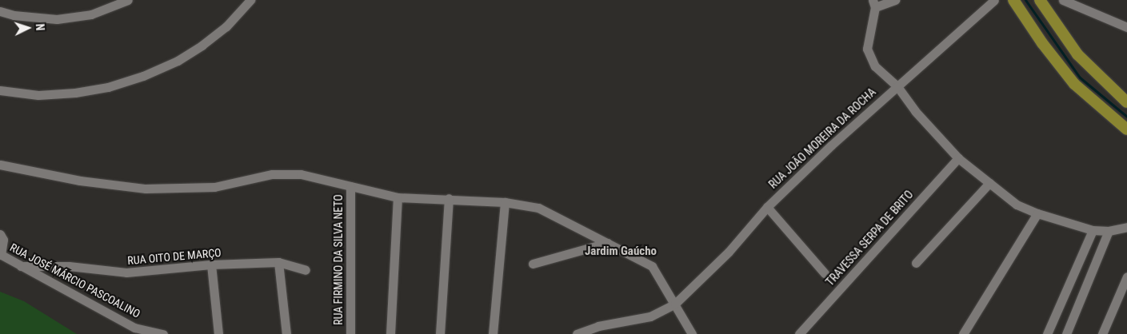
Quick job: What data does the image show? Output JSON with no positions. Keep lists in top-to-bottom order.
{
  "streets": {
    "street": [
      "RUA JOÃO MOREIRA DA ROCHA",
      "TRAVESSA SERPA DE BRITO",
      "RUA OITO DE MARÇO",
      "RUA FIRMINO DA SILVA NETO",
      "RUA JOSÉ MÁRCIO PASCOALINO"
    ]
  },
  "crossings": [
    ["RUA OITO DE MARÇO", "RUA JOSÉ MÁRCIO PASCOALINO"]
  ],
  "districts": ["Jardim Gaúcho"],
  "north": "right"
}
